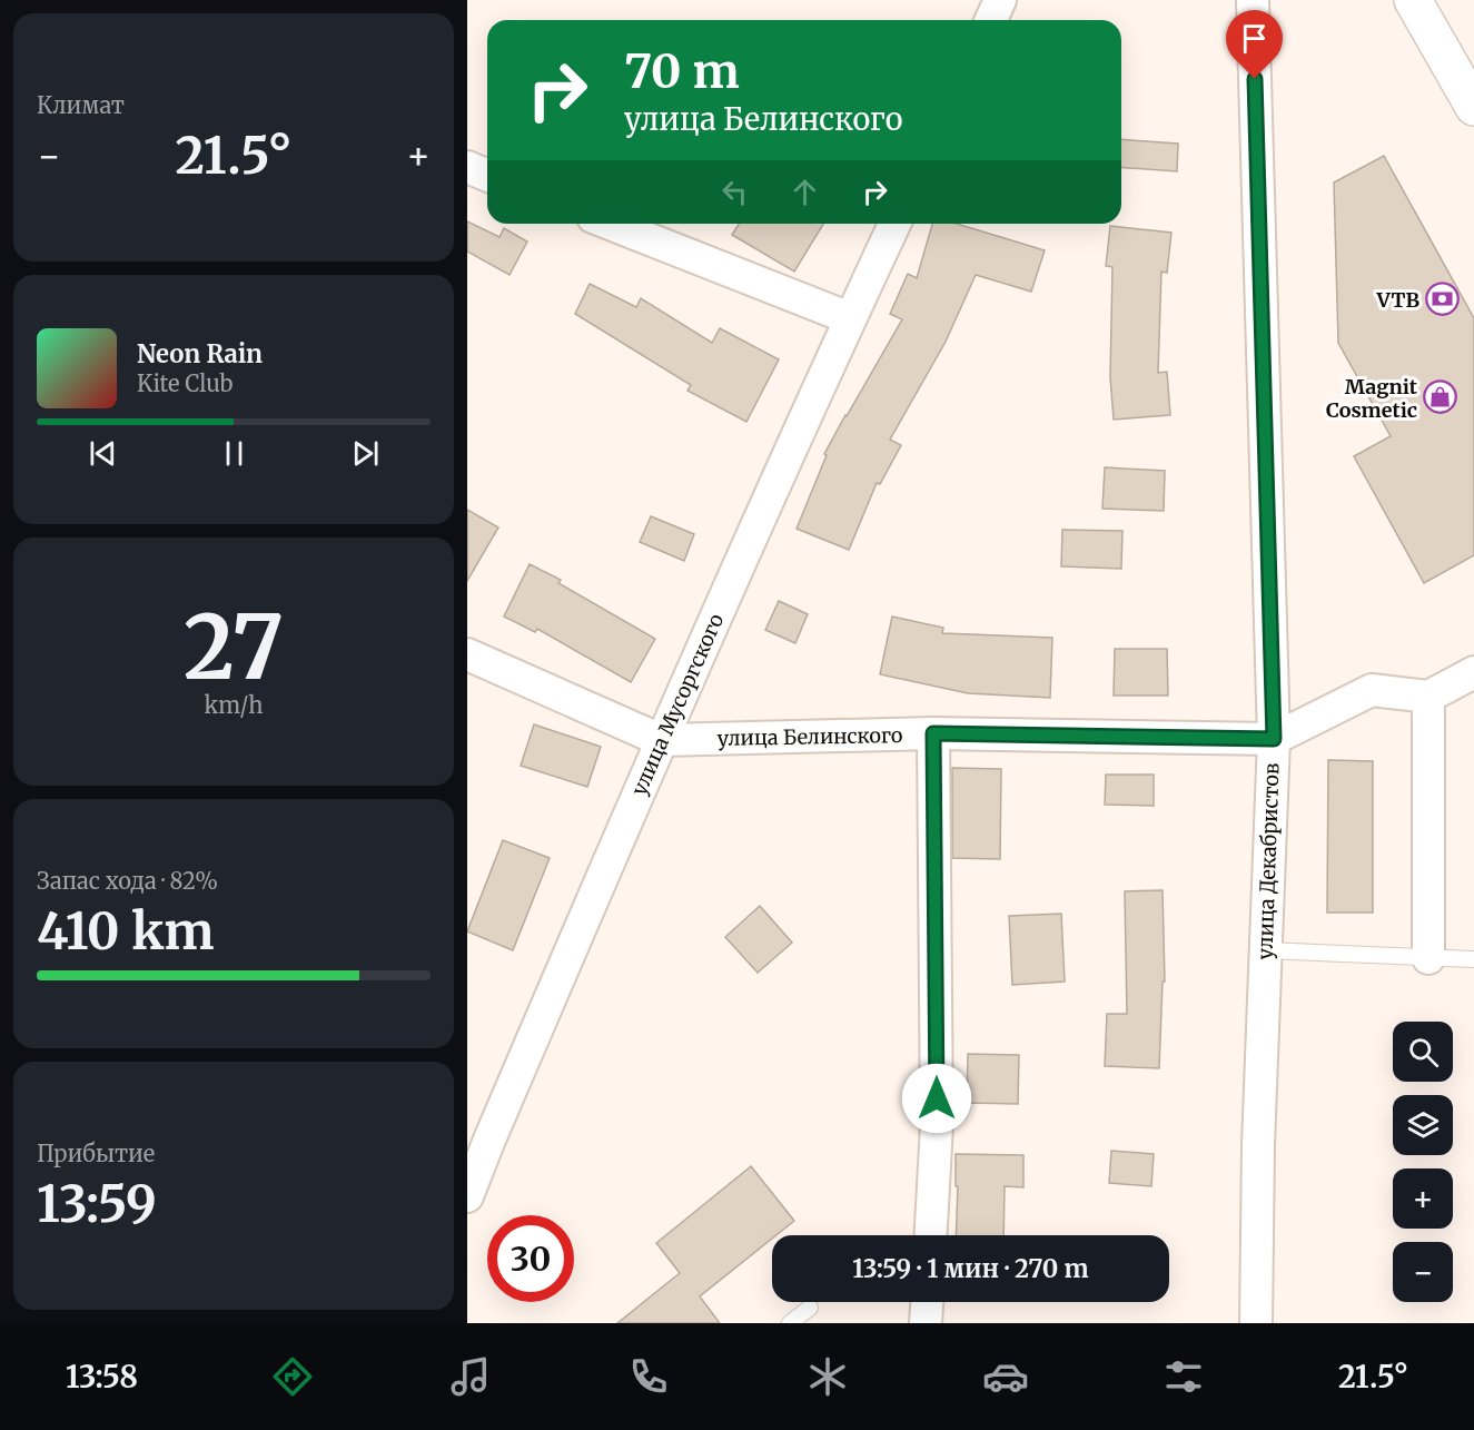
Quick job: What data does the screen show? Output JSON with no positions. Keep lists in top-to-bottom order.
{
  "streets": {
    "street": ["улица Мусоргского", "улица Белинского", "улица Декабристов"]
  },
  "crossings": [
    ["улица Мусоргского", "улица Белинского"],
    ["улица Белинского", "улица Декабристов"]
  ],
  "places": {
    "bank": ["VTB"],
    "shop": ["Magnit Cosmetic"]
  },
  "page": {
    "tile": [
      "Климат",
      ["27", "km/h"],
      ["Запас хода · 82%", "410 km"],
      ["Прибытие", "13:59"]
    ],
    "turn": ["70 m", "улица Белинского"],
    "heat": ["−", "21.5°", "+"],
    "song": ["Neon Rain", "Kite Club"],
    "map_buttons": ["+", "−"],
    "limit": "30",
    "trip": "13:59 · 1 мин · 270 m",
    "tabs": ["13:58", "21.5°"]
  }
}
